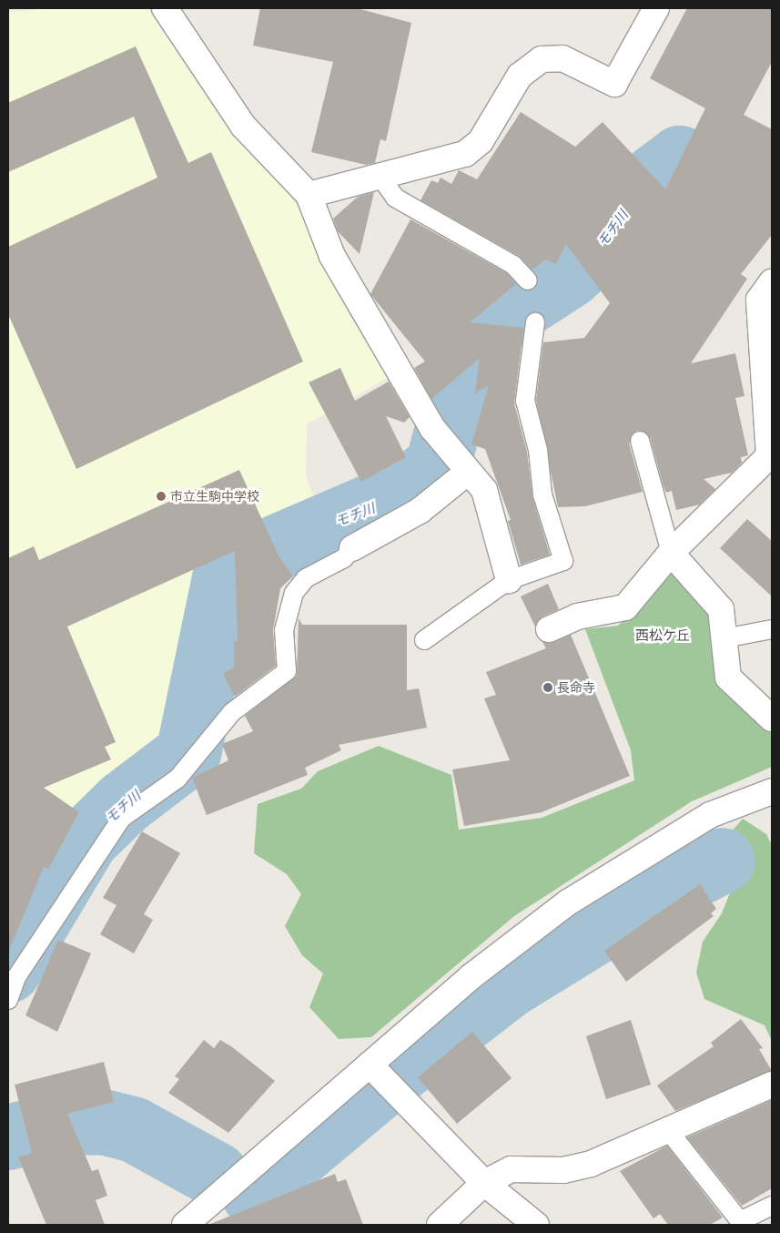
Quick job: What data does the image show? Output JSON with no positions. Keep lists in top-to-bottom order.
{
  "districts": ["西松ケ丘"],
  "water": ["モチ川"],
  "places": ["市立生駒中学校", "長命寺"]
}
